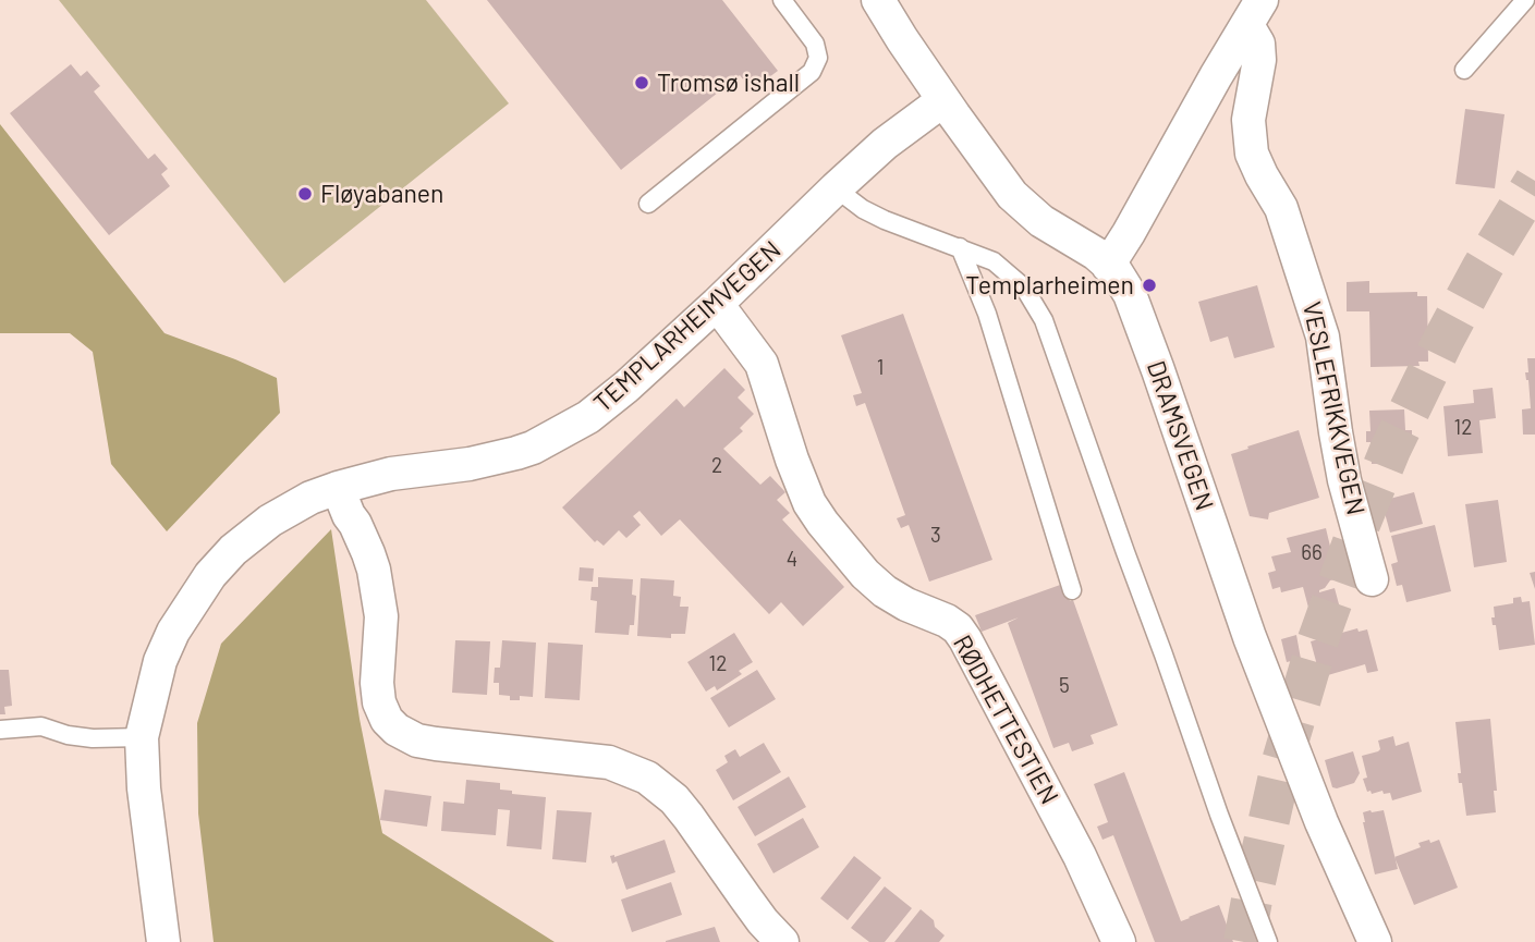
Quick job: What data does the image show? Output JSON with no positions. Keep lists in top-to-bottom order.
{
  "streets": {
    "street": [
      "TEMPLARHEIMVEGEN",
      "VESLEFRIKKVEGEN",
      "DRAMSVEGEN",
      "RØDHETTESTIEN"
    ]
  },
  "crossings": [
    ["TEMPLARHEIMVEGEN", "DRAMSVEGEN"],
    ["TEMPLARHEIMVEGEN", "RØDHETTESTIEN"],
    ["VESLEFRIKKVEGEN", "DRAMSVEGEN"]
  ],
  "places": ["Tromsø ishall", "Fløyabanen", "Templarheimen"],
  "house_numbers": [
    "1",
    "12",
    "2",
    "3",
    "66",
    "4",
    "12",
    "5"
  ]
}
